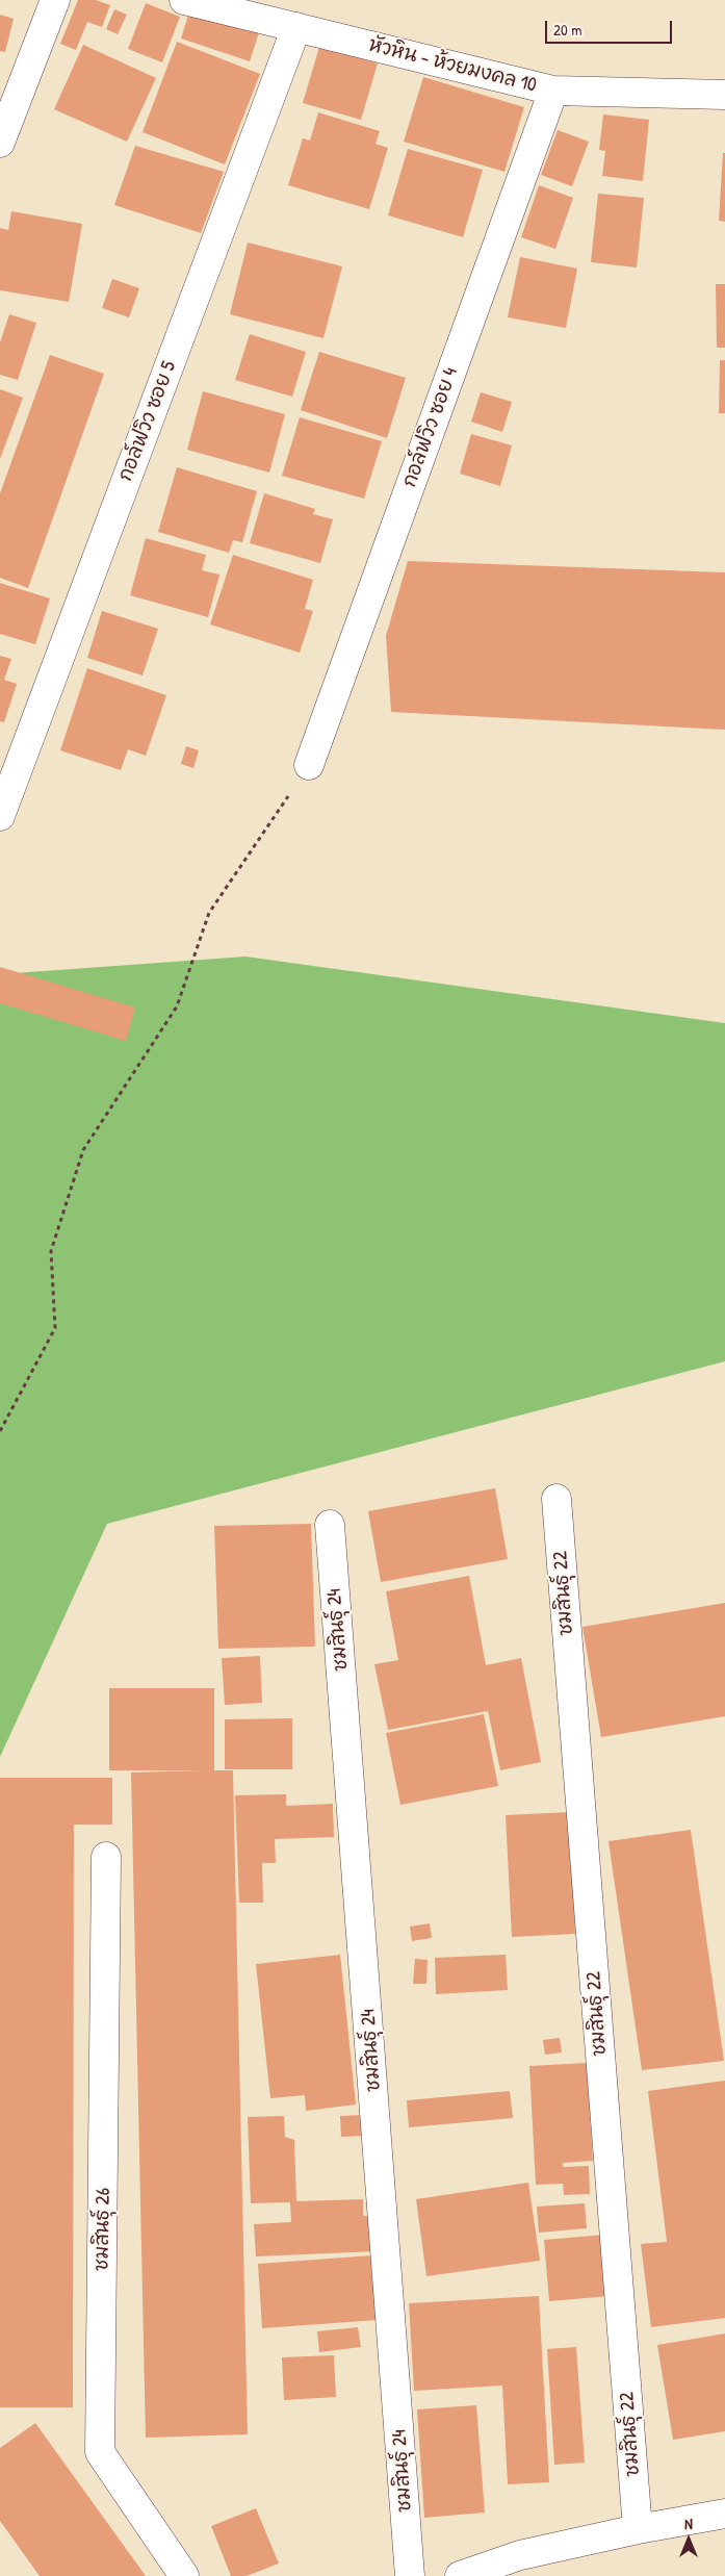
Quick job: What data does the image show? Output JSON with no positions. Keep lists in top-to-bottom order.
{
  "streets": {
    "street": [
      "หัวหิน - ห้วยมงคล 10",
      "กอล์ฟวิว ซอย 5",
      "กอล์ฟวิว ซอย 4",
      "ชมสินธุ์ 22",
      "ชมสินธุ์ 24",
      "ชมสินธุ์ 26"
    ]
  },
  "crossings": [
    ["หัวหิน - ห้วยมงคล 10", "กอล์ฟวิว ซอย 5"],
    ["หัวหิน - ห้วยมงคล 10", "กอล์ฟวิว ซอย 4"]
  ],
  "scale_bar": "20 m",
  "north": "top"
}
